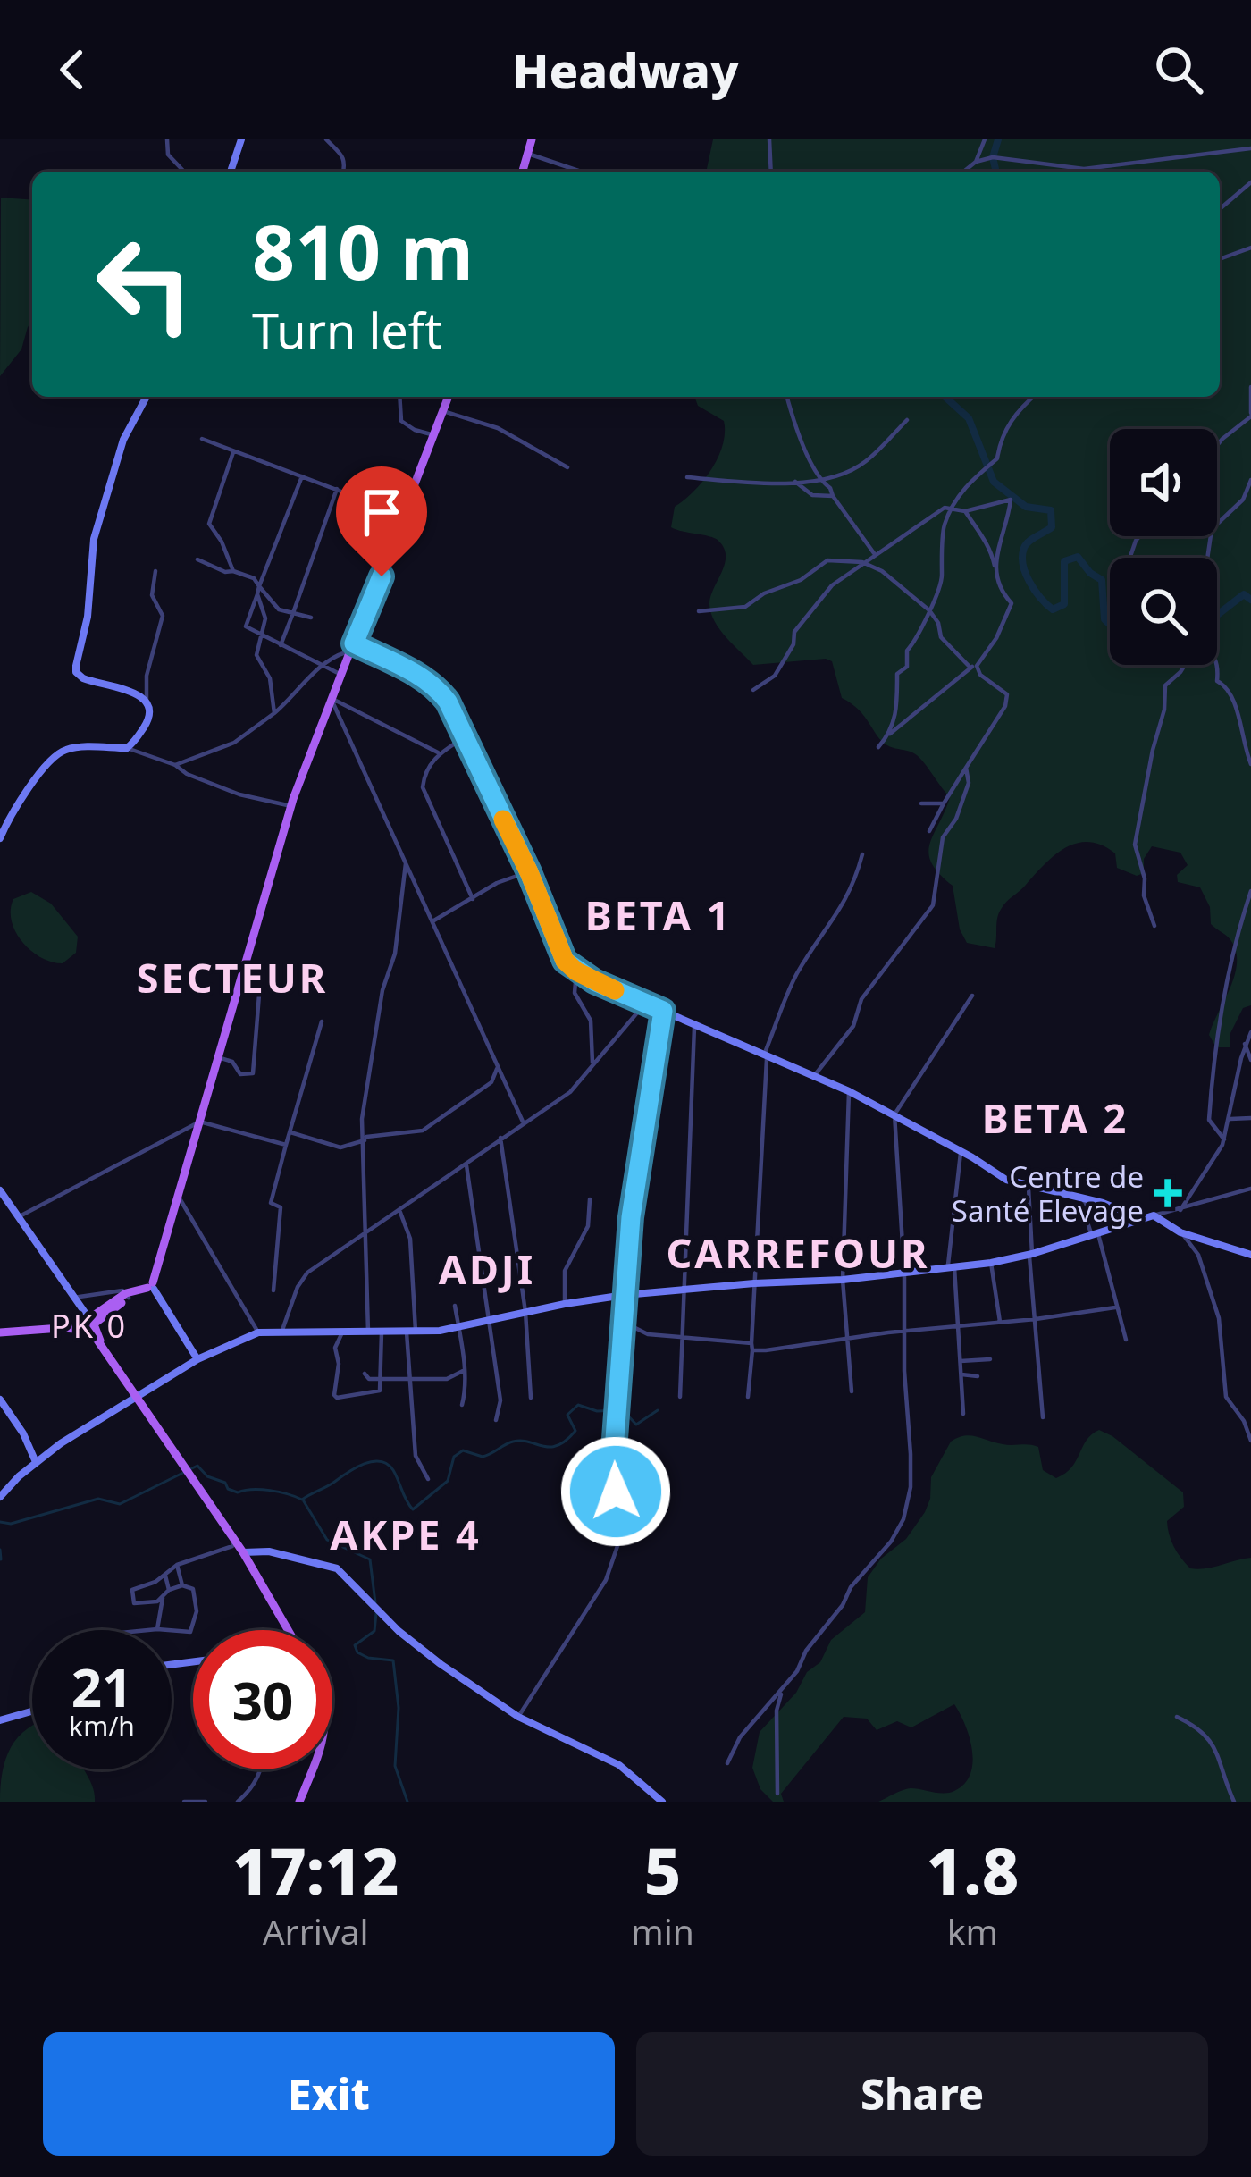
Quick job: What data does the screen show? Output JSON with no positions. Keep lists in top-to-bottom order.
{
  "districts": [
    "BETA 1",
    "SECTEUR",
    "BETA 2",
    "CARREFOUR",
    "ADJI",
    "PK 0",
    "AKPE 4"
  ],
  "places": {
    "health": ["Centre de Santé Elevage"]
  },
  "page": {
    "header": "Headway",
    "turn": ["810 m", "Turn left"],
    "speed": "21 km/h",
    "limit": "30",
    "eta": [
      "17:12",
      "Arrival",
      "5",
      "min",
      "1.8",
      "km"
    ],
    "buttons": ["Exit", "Share"]
  }
}
